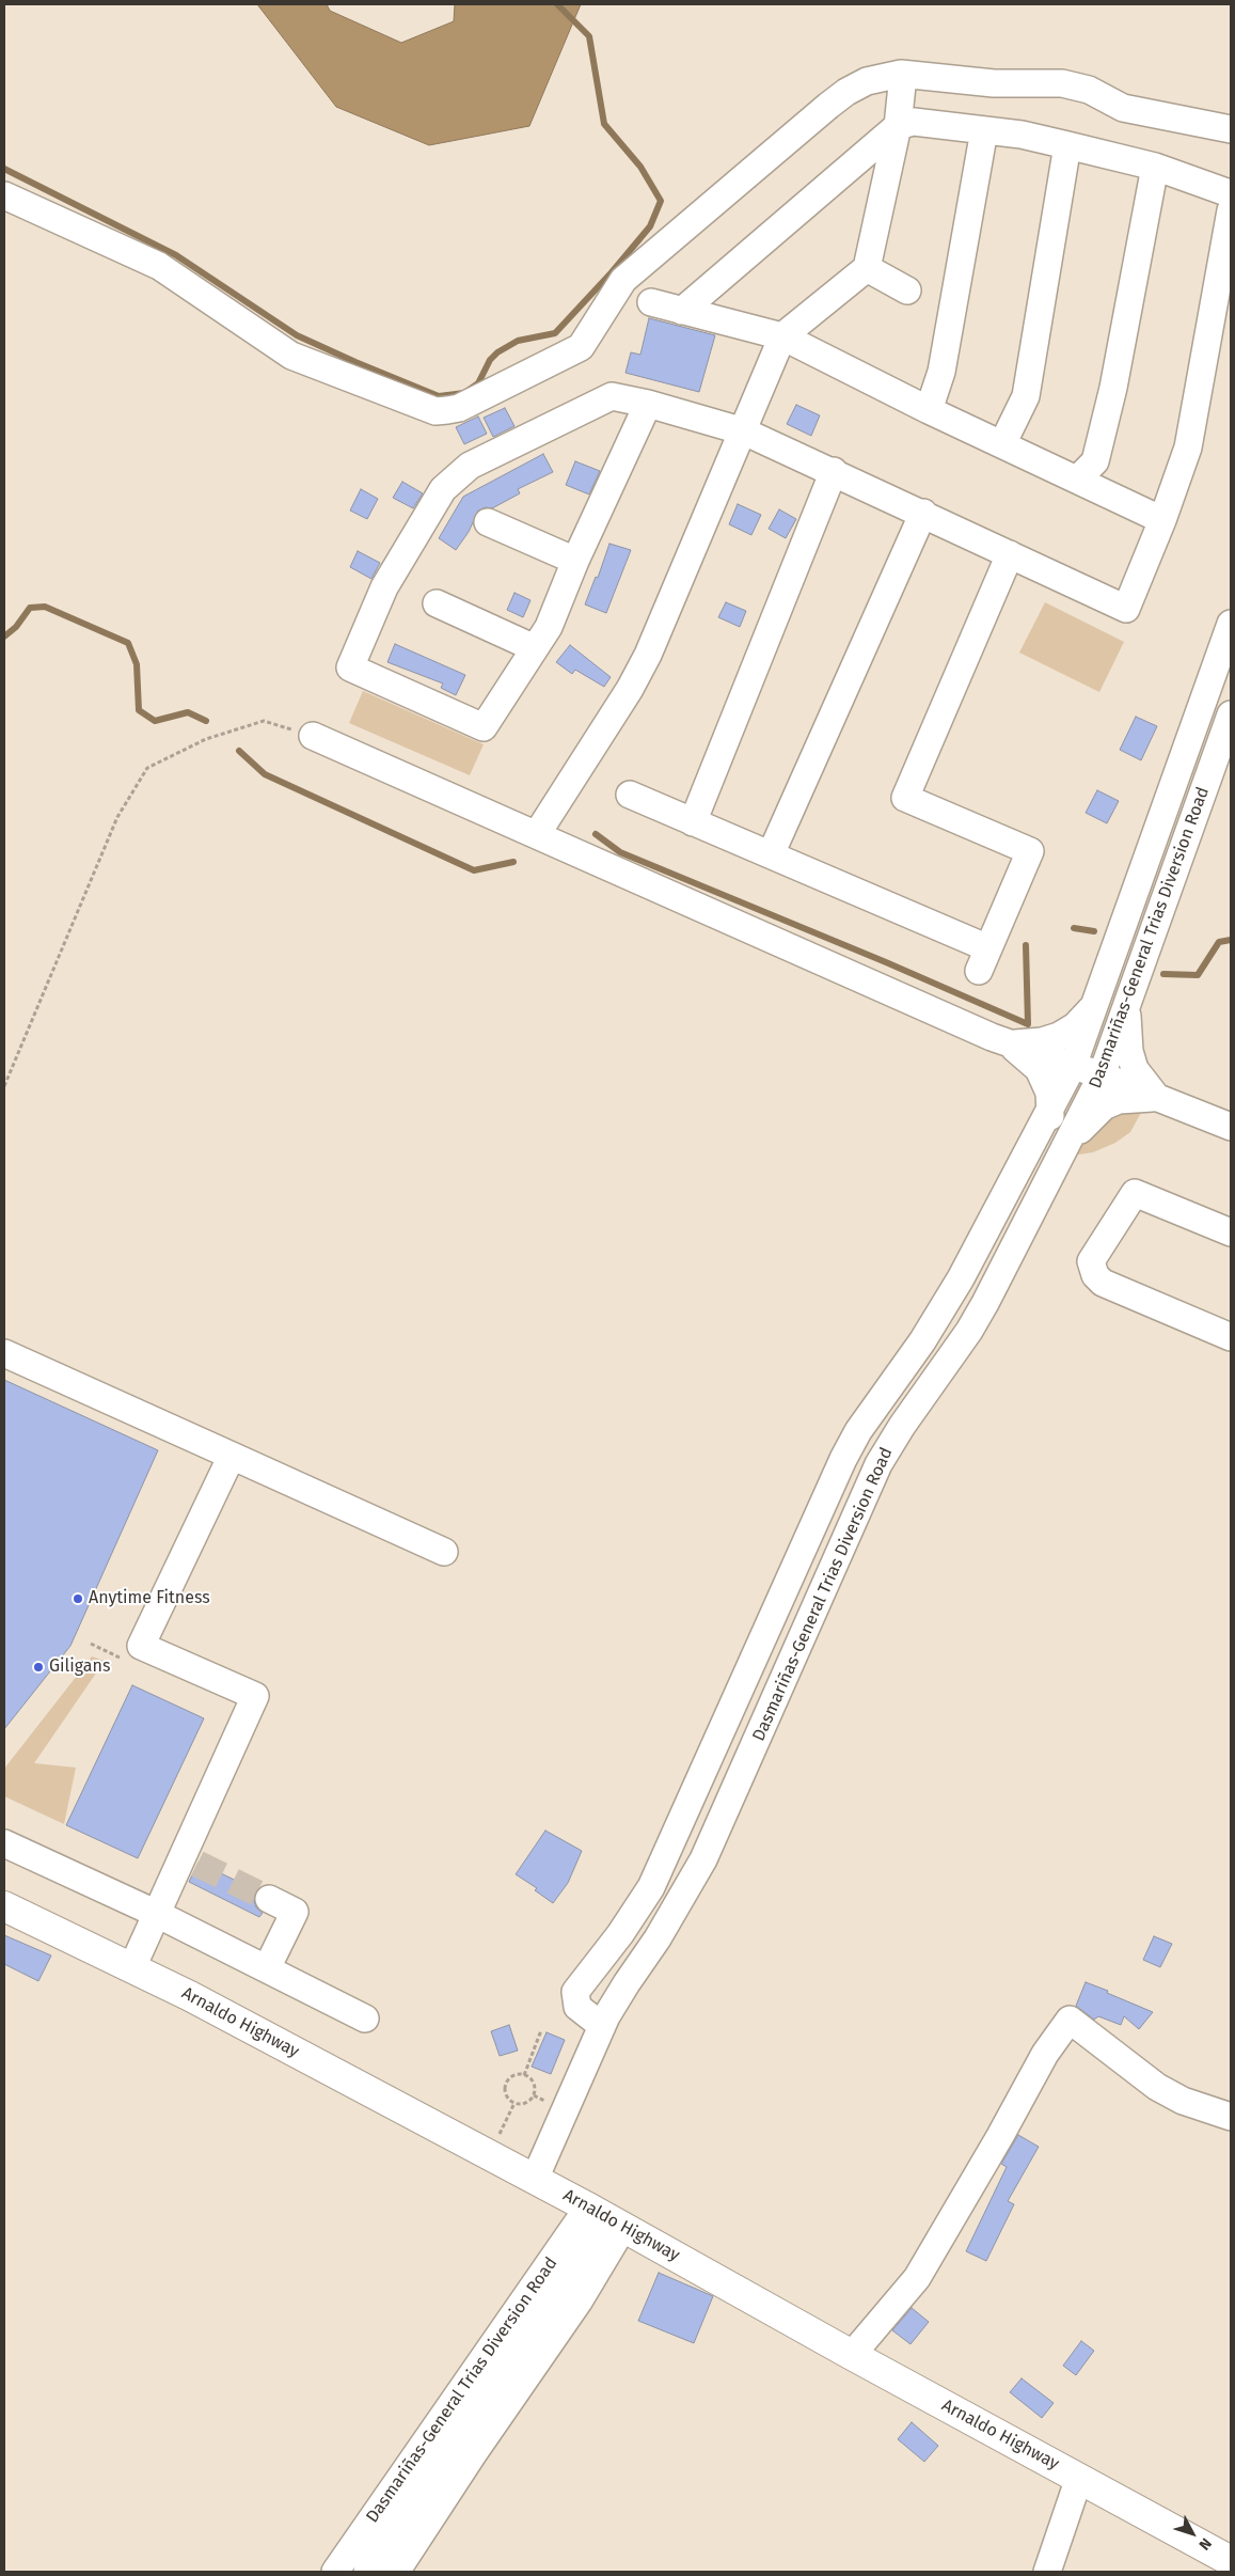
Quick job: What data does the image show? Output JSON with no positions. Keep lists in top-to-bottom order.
{
  "streets": {
    "main road": ["Arnaldo Highway"],
    "street": ["Dasmariñas-General Trias Diversion Road"]
  },
  "crossings": [
    ["Dasmariñas-General Trias Diversion Road", "Arnaldo Highway"]
  ],
  "places": ["Anytime Fitness", "Giligans"],
  "north": "bottom right"
}
